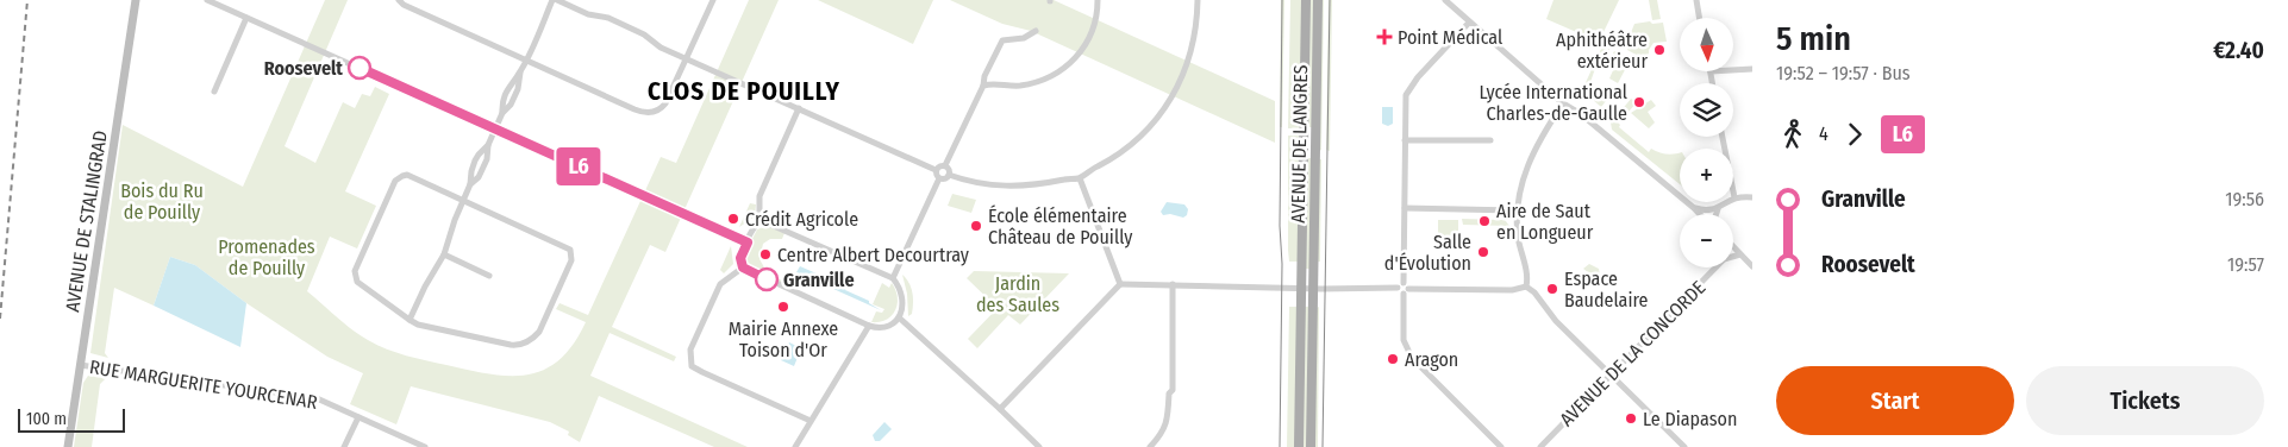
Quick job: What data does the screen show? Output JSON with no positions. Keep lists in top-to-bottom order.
{
  "streets": {
    "main road": ["AVENUE DE LANGRES"],
    "street": ["AVENUE DE STALINGRAD", "AVENUE DE LA CONCORDE", "RUE MARGUERITE YOURCENAR"]
  },
  "crossings": [
    ["AVENUE DE STALINGRAD", "RUE MARGUERITE YOURCENAR"]
  ],
  "districts": ["CLOS DE POUILLY"],
  "parks": ["Bois du Ru de Pouilly", "Promenades de Pouilly", "Jardin des Saules"],
  "places": {
    "health": ["Point Médical"],
    "other": [
      "Aphithéâtre extérieur",
      "Roosevelt",
      "Lycée International Charles-de-Gaulle",
      "Crédit Agricole",
      "Aire de Saut en Longueur",
      "École élémentaire Château de Pouilly",
      "Salle d'Évolution",
      "Centre Albert Decourtray",
      "Granville",
      "Espace Baudelaire",
      "Mairie Annexe Toison d'Or",
      "Aragon",
      "Le Diapason"
    ]
  },
  "lines": ["bus line L6"],
  "scale_bar": "100 m",
  "north": "bottom",
  "page": {
    "on_map": "L6",
    "heading": ["5 min", "19:52 – 19:57 · Bus", "€2.40"],
    "map_buttons": ["+", "−"],
    "legs": ["4", "L6"],
    "list": [
      {
        "name": "Granville",
        "value": "19:56"
      },
      {
        "name": "Roosevelt",
        "value": "19:57"
      }
    ],
    "buttons": ["Start", "Tickets"],
    "scale": "100 m"
  }
}
